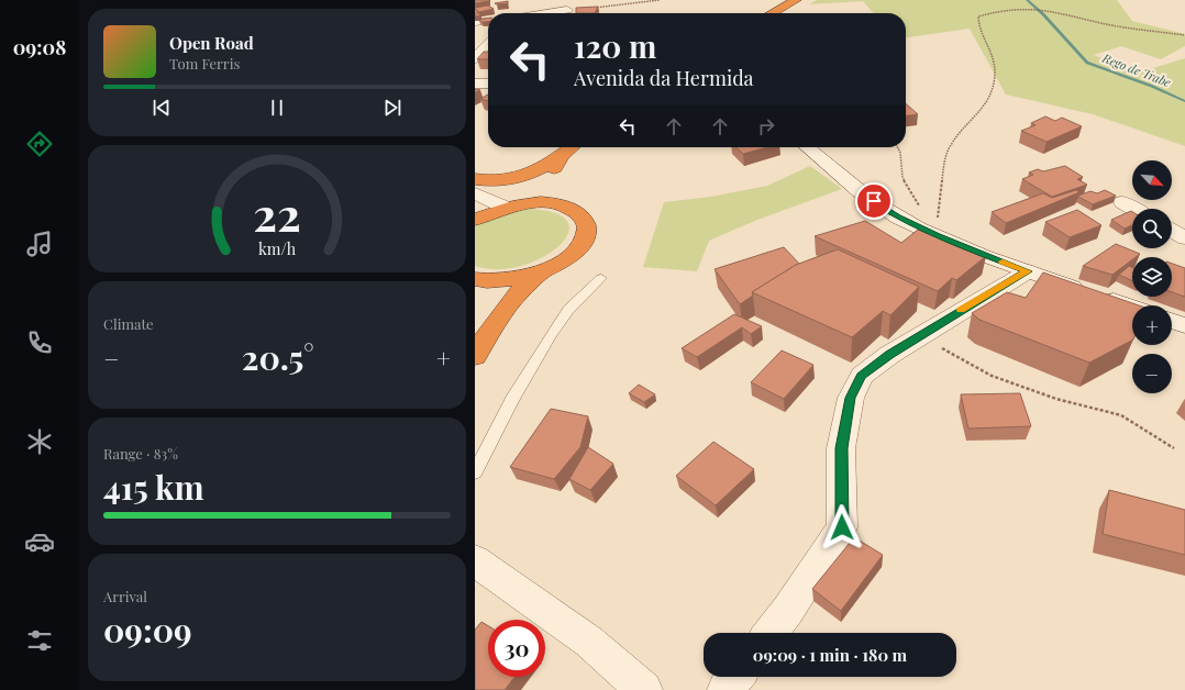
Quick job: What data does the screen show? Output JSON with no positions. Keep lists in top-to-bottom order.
{
  "water": ["Rego de Trabe"],
  "north": "bottom right",
  "page": {
    "tabs": "09:08",
    "turn": ["120 m", "Avenida da Hermida"],
    "song": ["Open Road", "Tom Ferris"],
    "map_buttons": ["+", "−"],
    "tile": [
      "Climate",
      ["Range · 83%", "415 km"],
      ["Arrival", "09:09"]
    ],
    "heat": ["−", "20.5°", "+"],
    "limit": "30",
    "trip": "09:09 · 1 min · 180 m",
    "gauge": ["22", "km/h"]
  }
}
